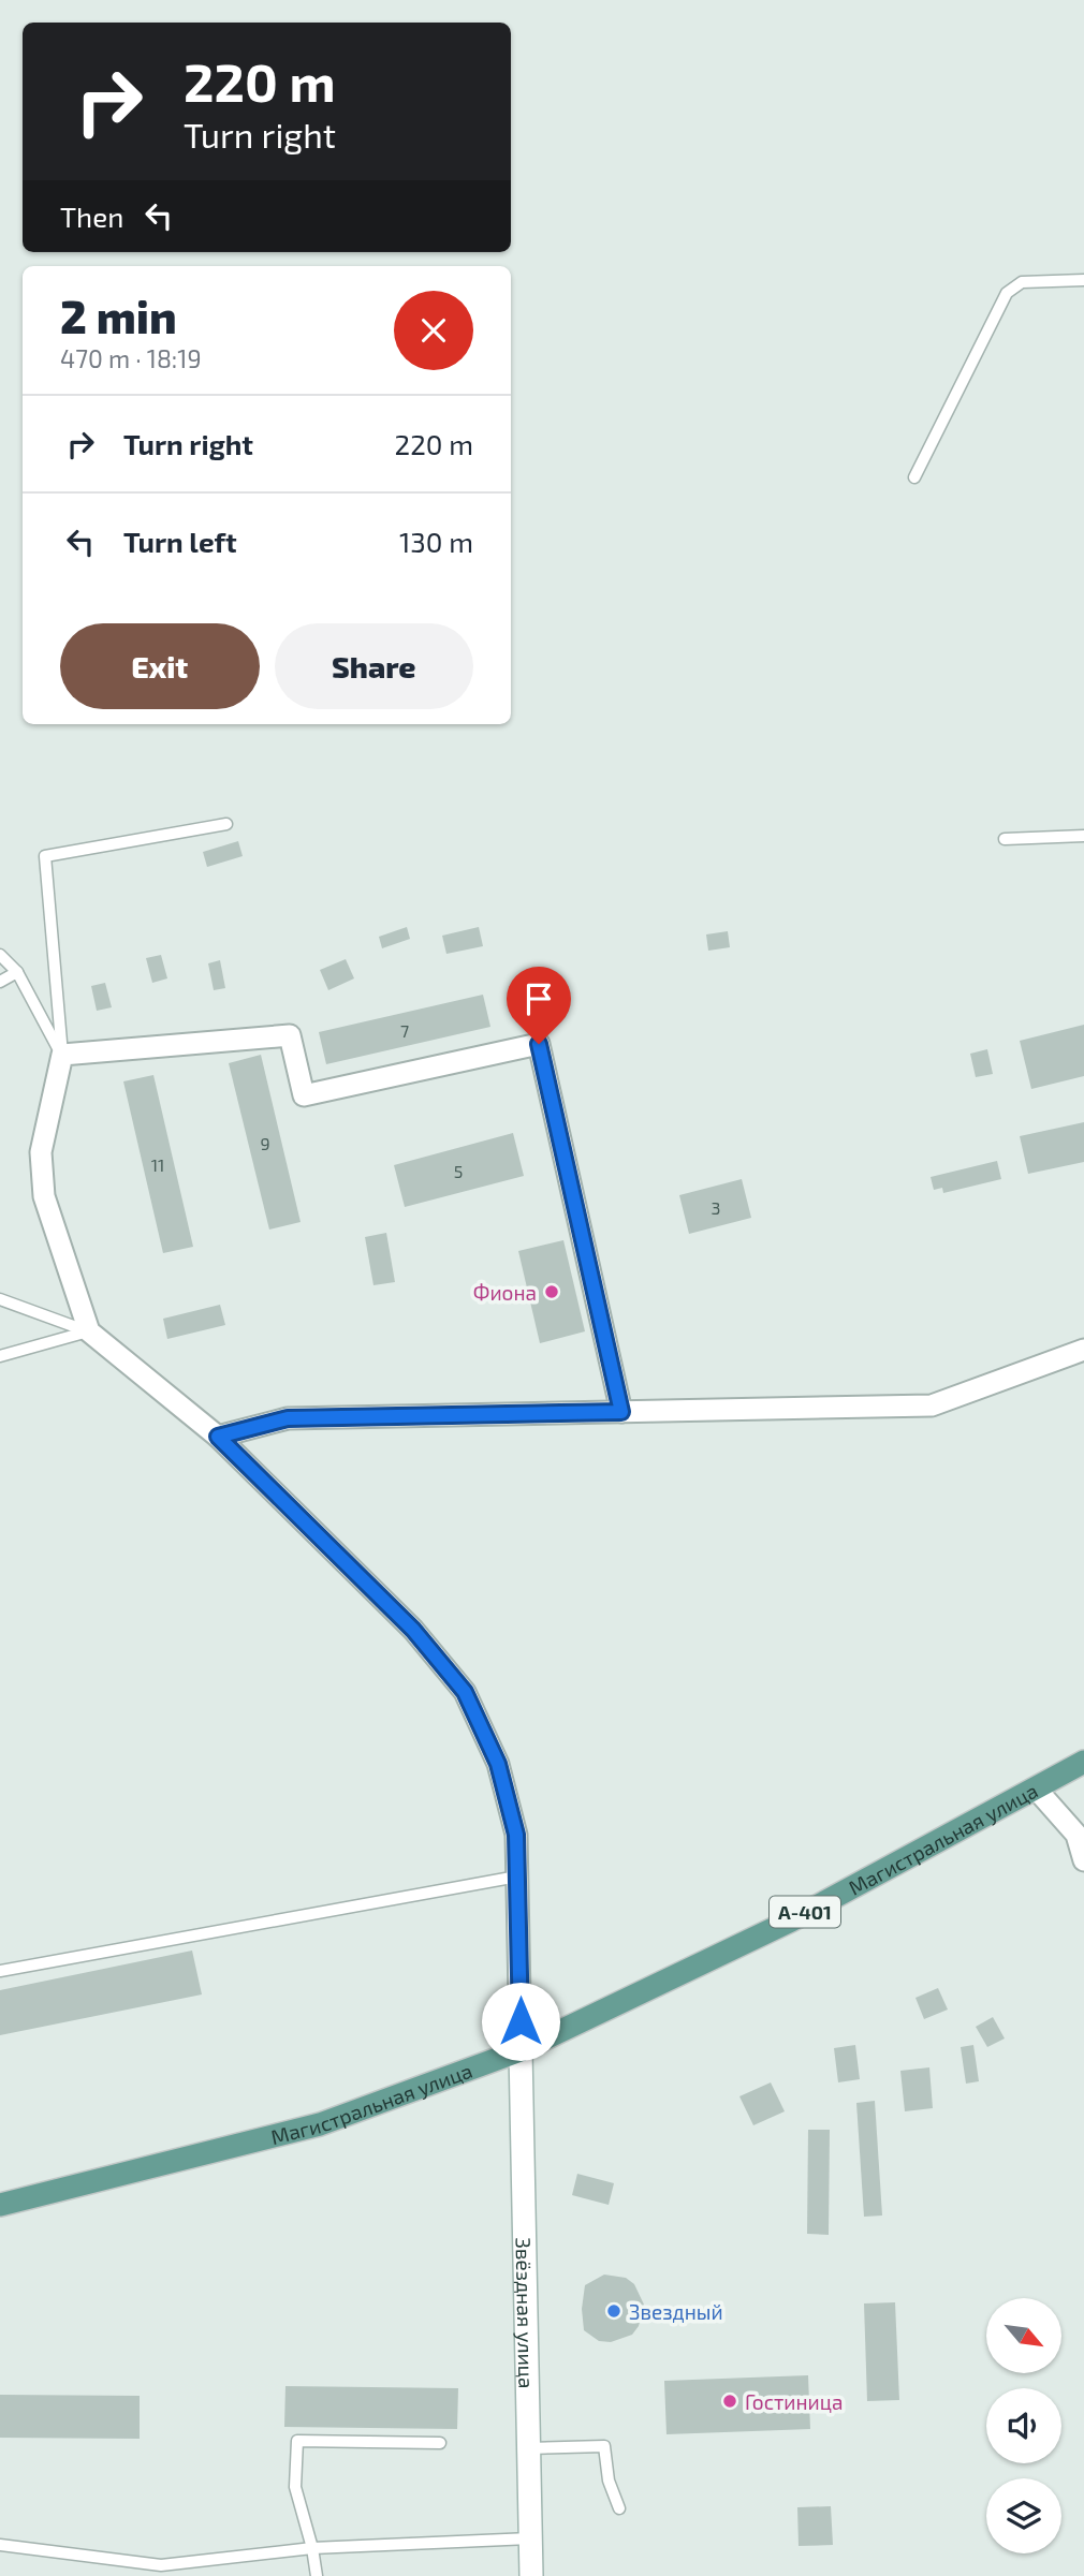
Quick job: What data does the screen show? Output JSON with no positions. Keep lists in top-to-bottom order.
{
  "streets": {
    "main road": ["Магистральная улица", "А-401"],
    "street": ["Звёздная улица"]
  },
  "crossings": [
    ["Магистральная улица", "Звёздная улица"]
  ],
  "places": ["Фиона", "Звездный", "Гостиница"],
  "house_numbers": [
    "7",
    "9",
    "11",
    "5",
    "3"
  ],
  "north": "bottom right",
  "page": {
    "turn": ["220 m", "Turn right"],
    "then": "Then",
    "heading": ["2 min", "470 m · 18:19"],
    "list": [
      {
        "name": "Turn right",
        "value": "220 m"
      },
      {
        "name": "Turn left",
        "value": "130 m"
      }
    ],
    "buttons": ["Exit", "Share"]
  }
}
